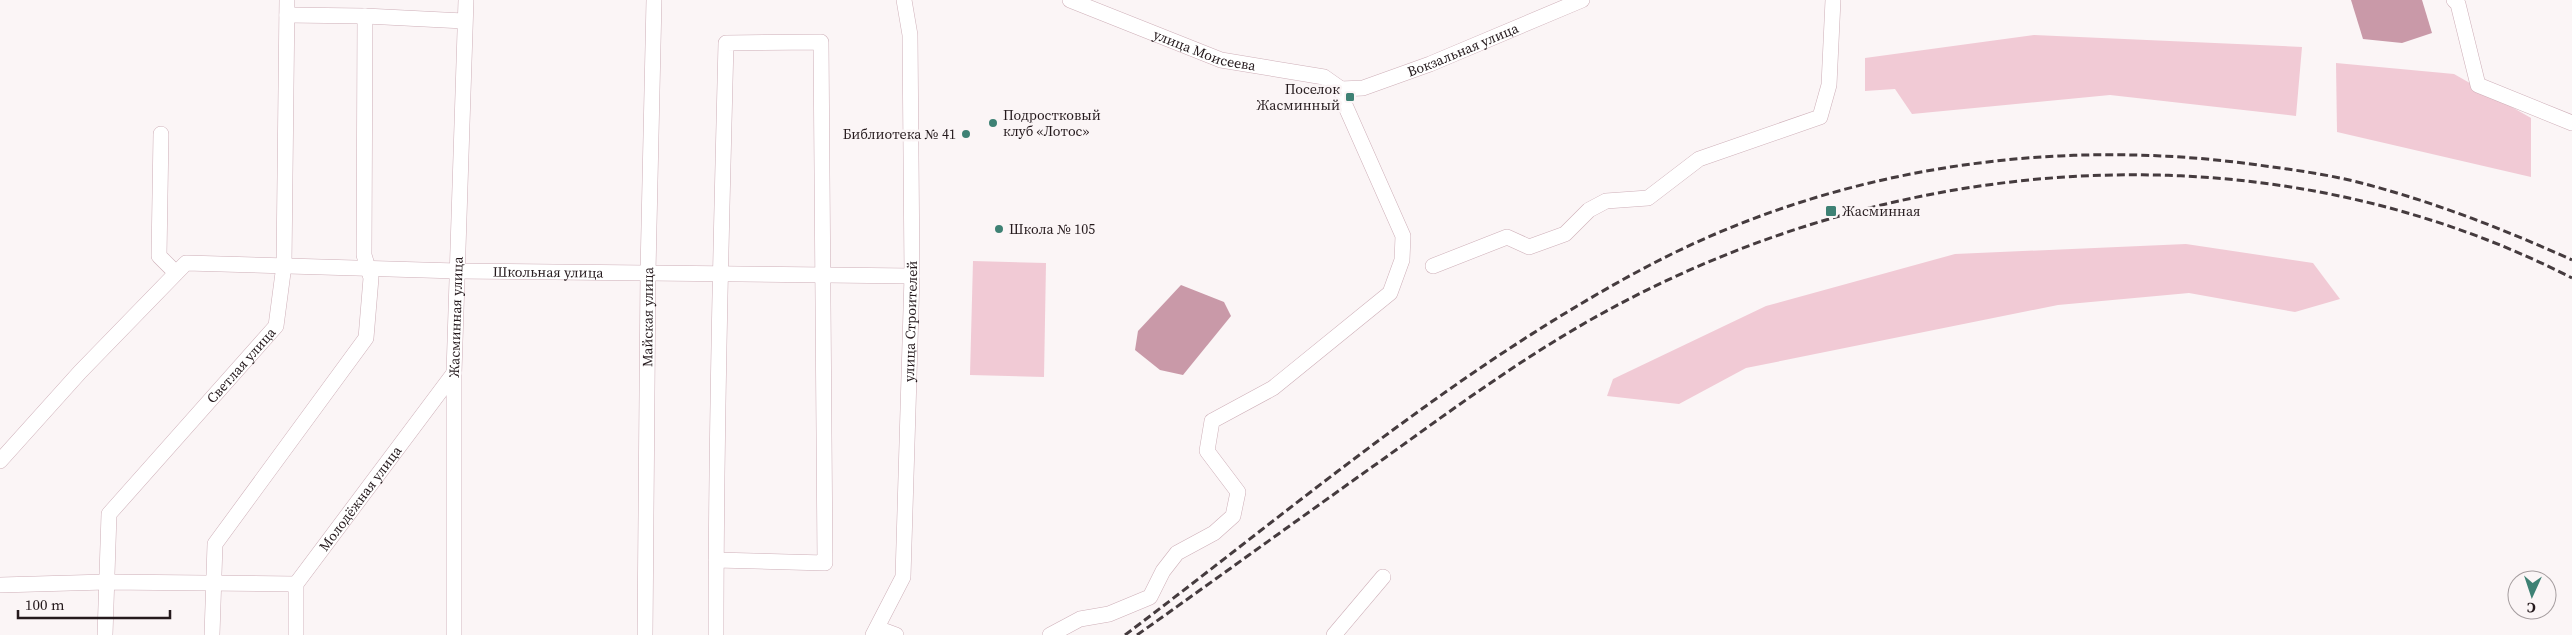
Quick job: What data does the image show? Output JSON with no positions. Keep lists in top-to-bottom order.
{
  "streets": {
    "street": [
      "улица Моисеева",
      "Вокзальная улица",
      "Школьная улица",
      "Жасминная улица",
      "Майская улица",
      "улица Строителей",
      "Светлая улица",
      "Молодёжная улица"
    ]
  },
  "crossings": [
    ["улица Моисеева", "Вокзальная улица"],
    ["Школьная улица", "Жасминная улица"],
    ["Школьная улица", "Майская улица"],
    ["Школьная улица", "улица Строителей"],
    ["Школьная улица", "Светлая улица"],
    ["Жасминная улица", "Молодёжная улица"]
  ],
  "places": {
    "transit": ["Поселок Жасминный", "Жасминная"],
    "other": ["Подростковый клуб «Лотос»", "Библиотека № 41", "Школа № 105"]
  },
  "scale_bar": "100 m",
  "north": "bottom"
}
